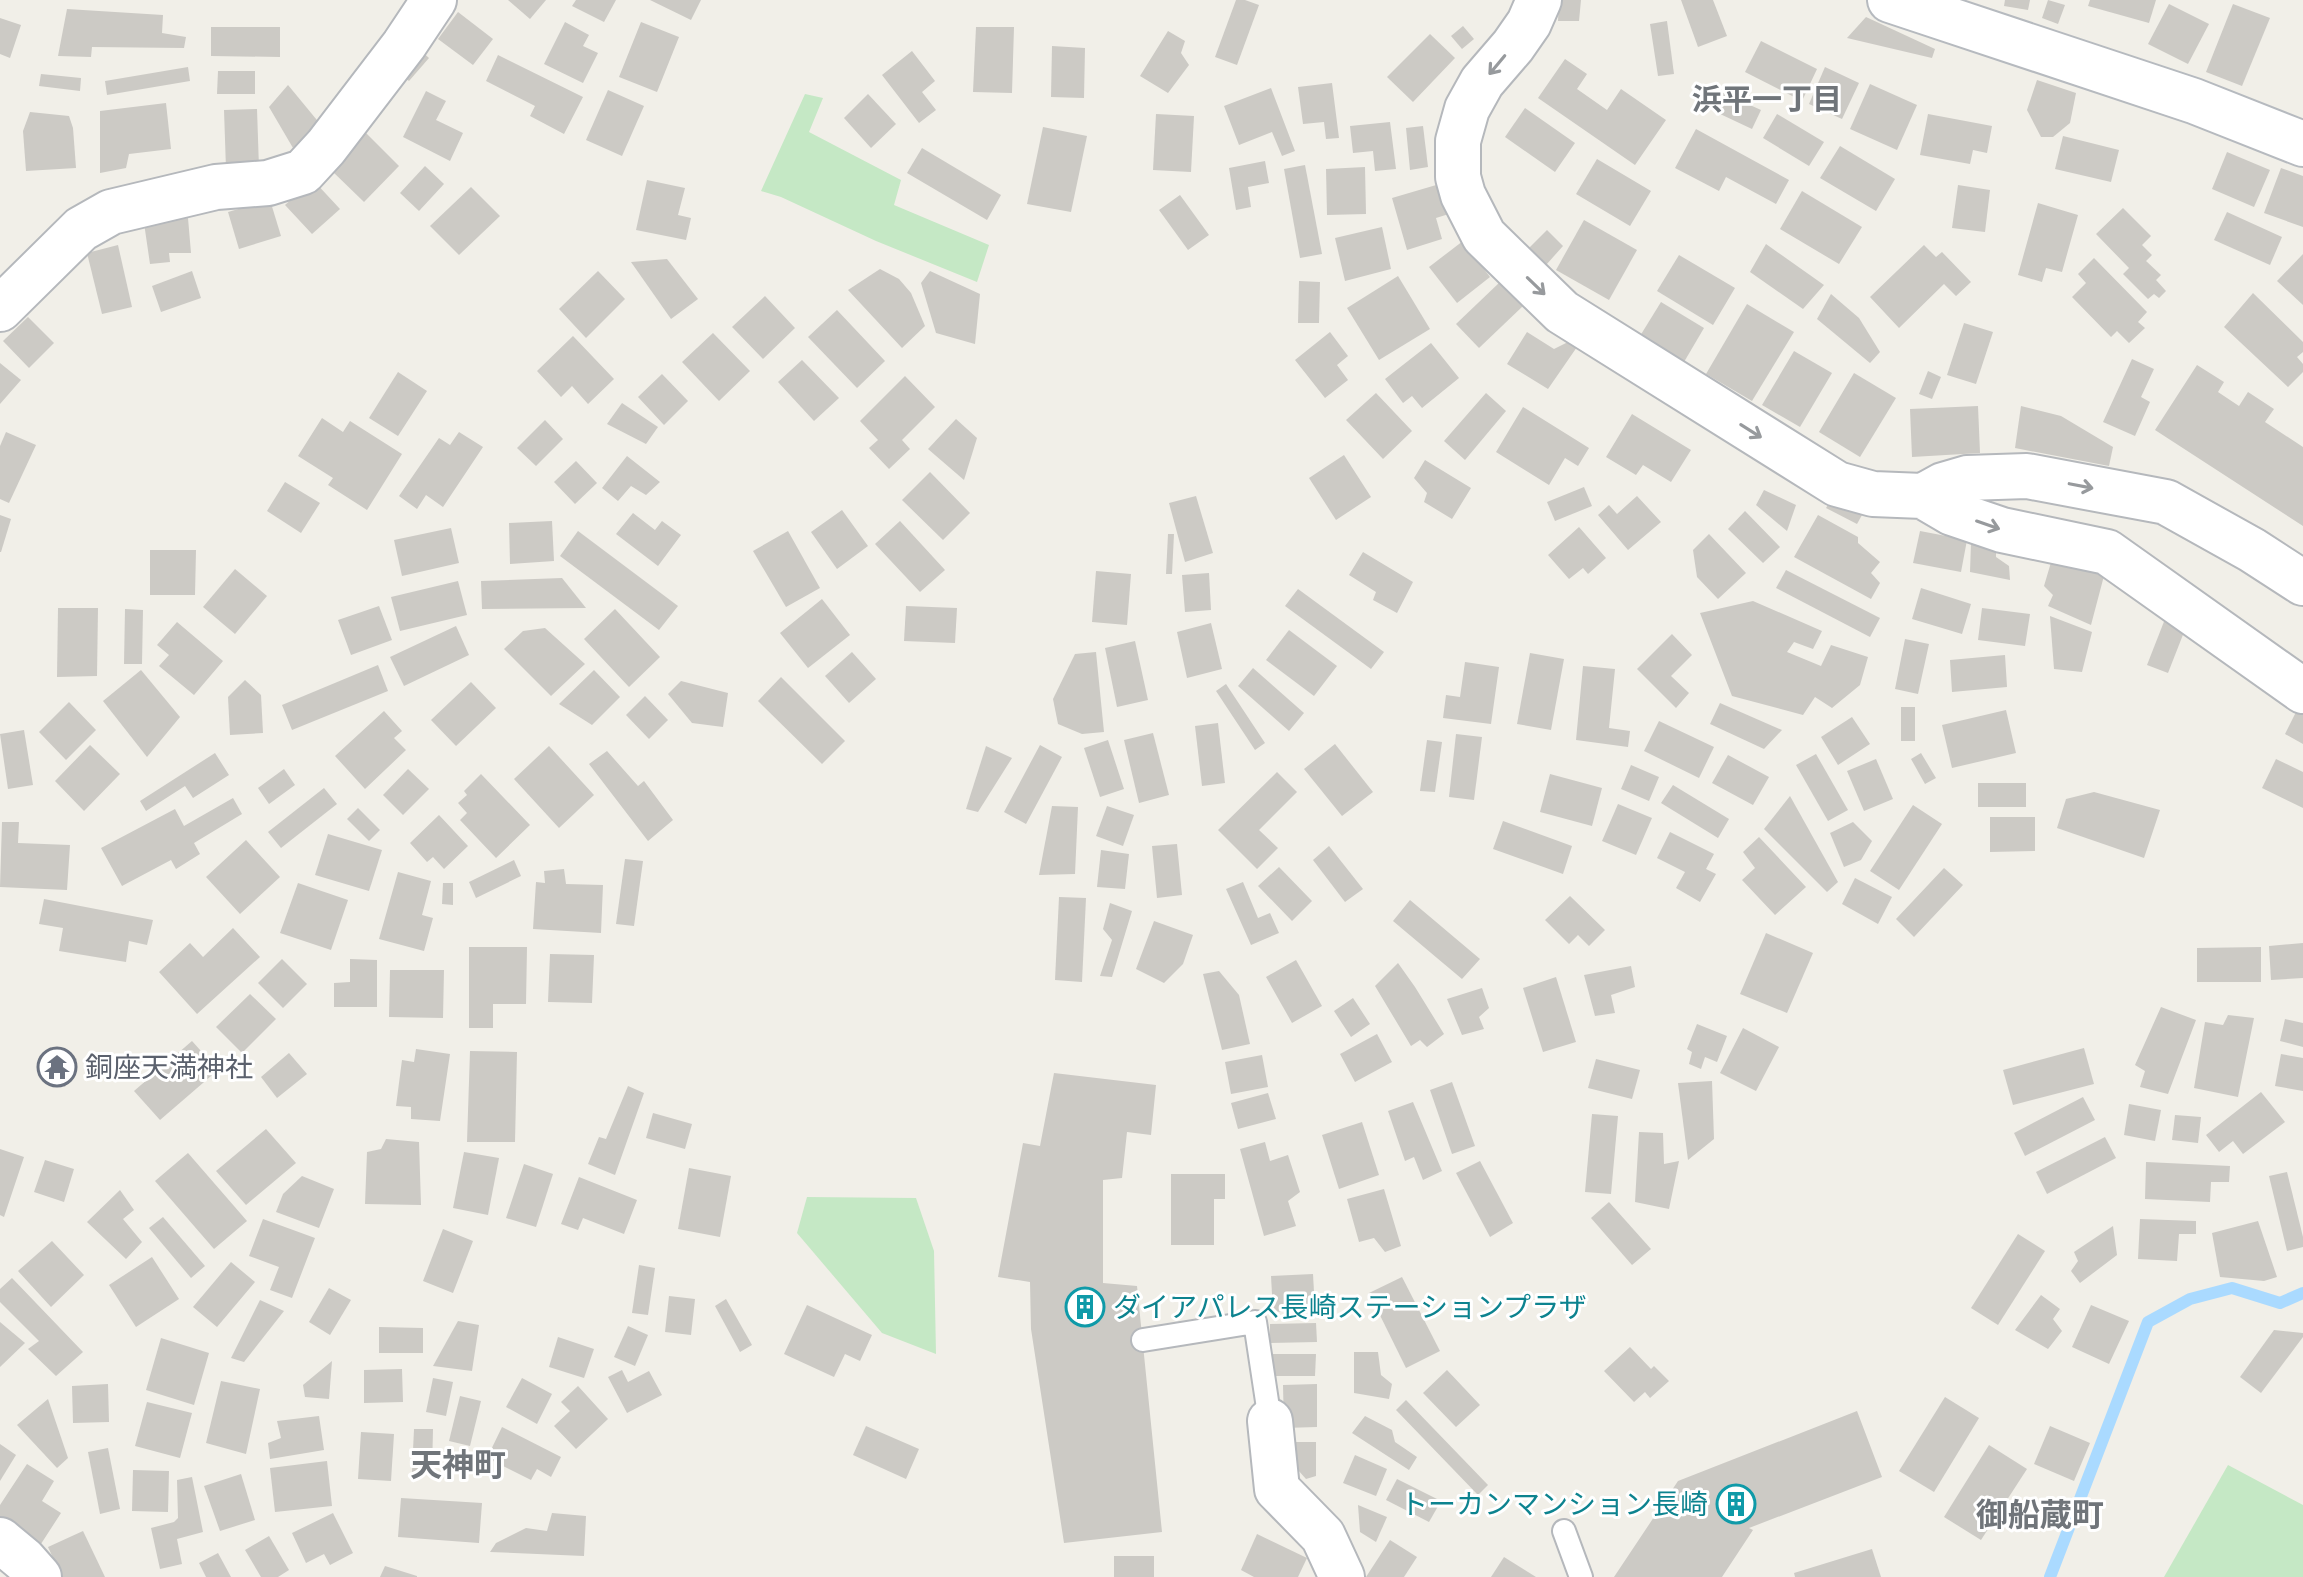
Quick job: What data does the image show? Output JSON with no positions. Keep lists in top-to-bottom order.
{
  "districts": ["浜平一丁目", "天神町", "御船蔵町"],
  "places": {
    "temple": ["銅座天満神社"],
    "building": ["ダイアパレス長崎ステーションプラザ", "トーカンマンション長崎"]
  }
}
